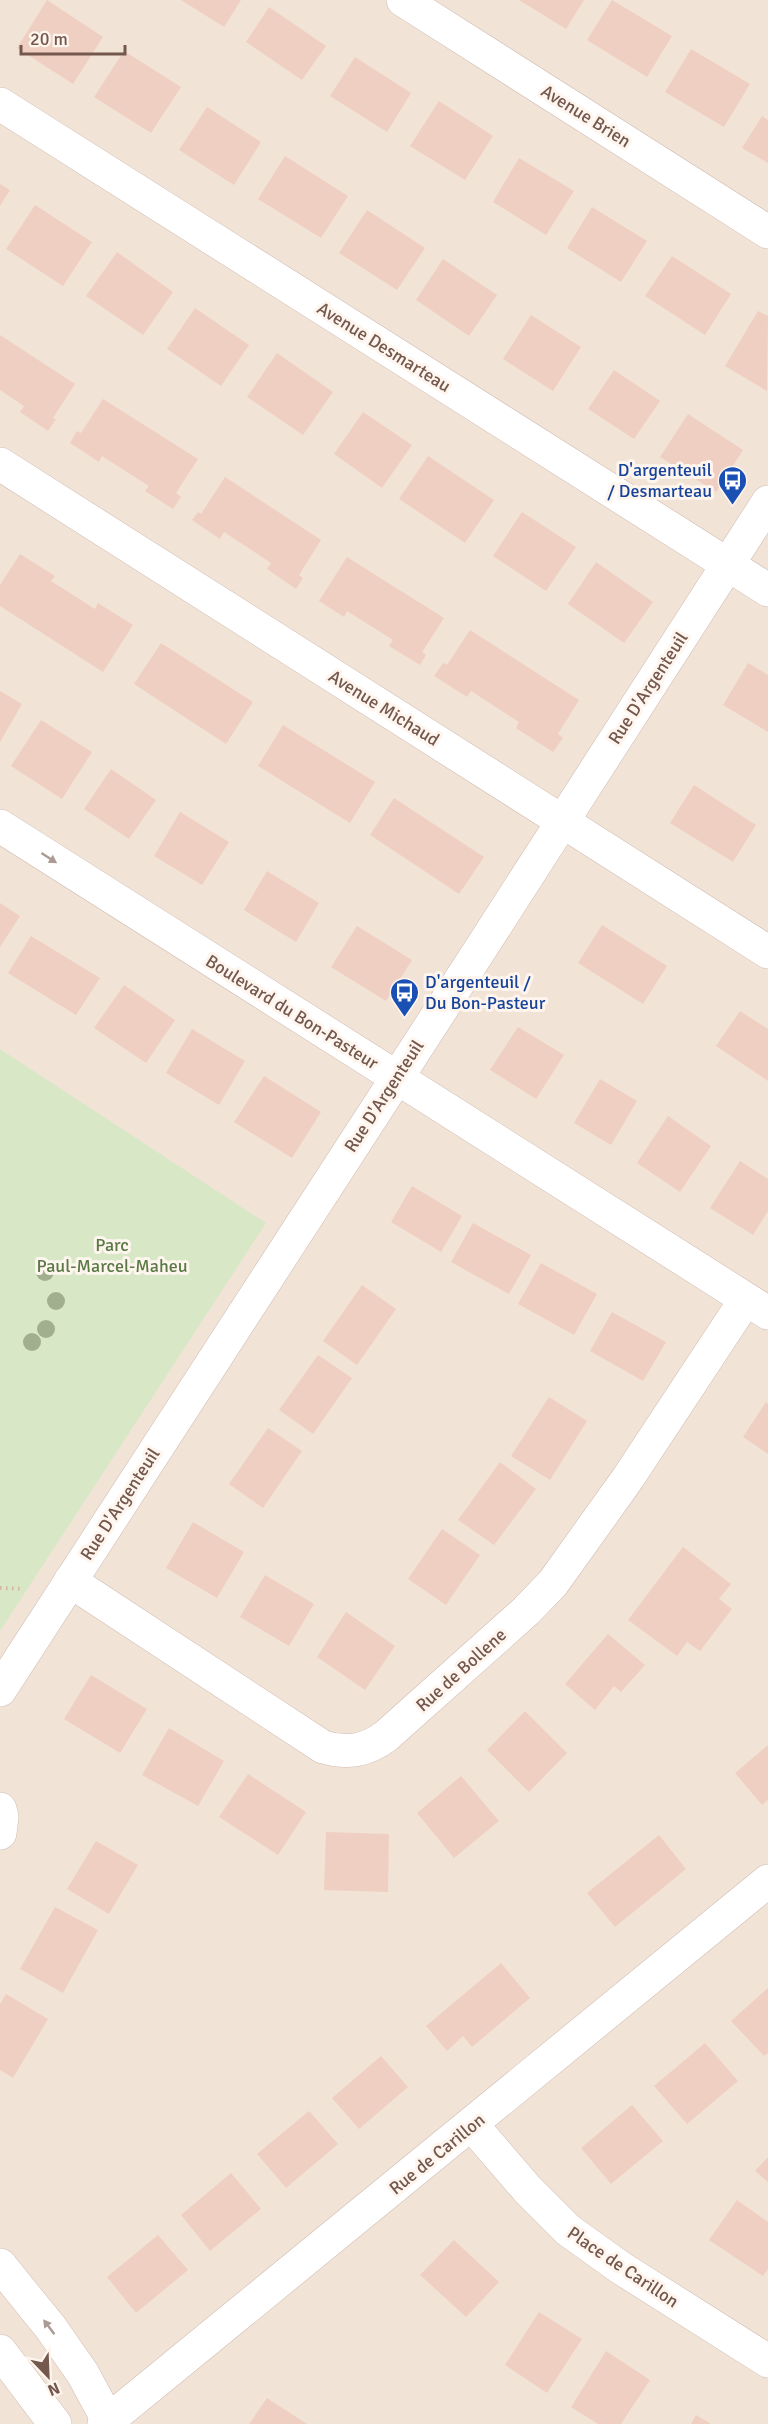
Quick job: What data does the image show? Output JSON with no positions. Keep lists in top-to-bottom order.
{
  "streets": {
    "street": [
      "Avenue Brien",
      "Avenue Desmarteau",
      "Rue D'Argenteuil",
      "Avenue Michaud",
      "Boulevard du Bon-Pasteur",
      "Rue de Bollene",
      "Rue de Carillon",
      "Place de Carillon"
    ]
  },
  "crossings": [
    ["Avenue Desmarteau", "Rue D'Argenteuil"],
    ["Rue D'Argenteuil", "Avenue Michaud"],
    ["Rue D'Argenteuil", "Boulevard du Bon-Pasteur"],
    ["Rue D'Argenteuil", "Rue de Bollene"],
    ["Boulevard du Bon-Pasteur", "Rue de Bollene"],
    ["Rue de Carillon", "Place de Carillon"]
  ],
  "one_way": ["Boulevard du Bon-Pasteur"],
  "parks": ["Parc Paul-Marcel-Maheu"],
  "places": {
    "bus stop": ["D'argenteuil / Desmarteau", "D'argenteuil / Du Bon-Pasteur"]
  },
  "scale_bar": "20 m",
  "north": "bottom right"
}
